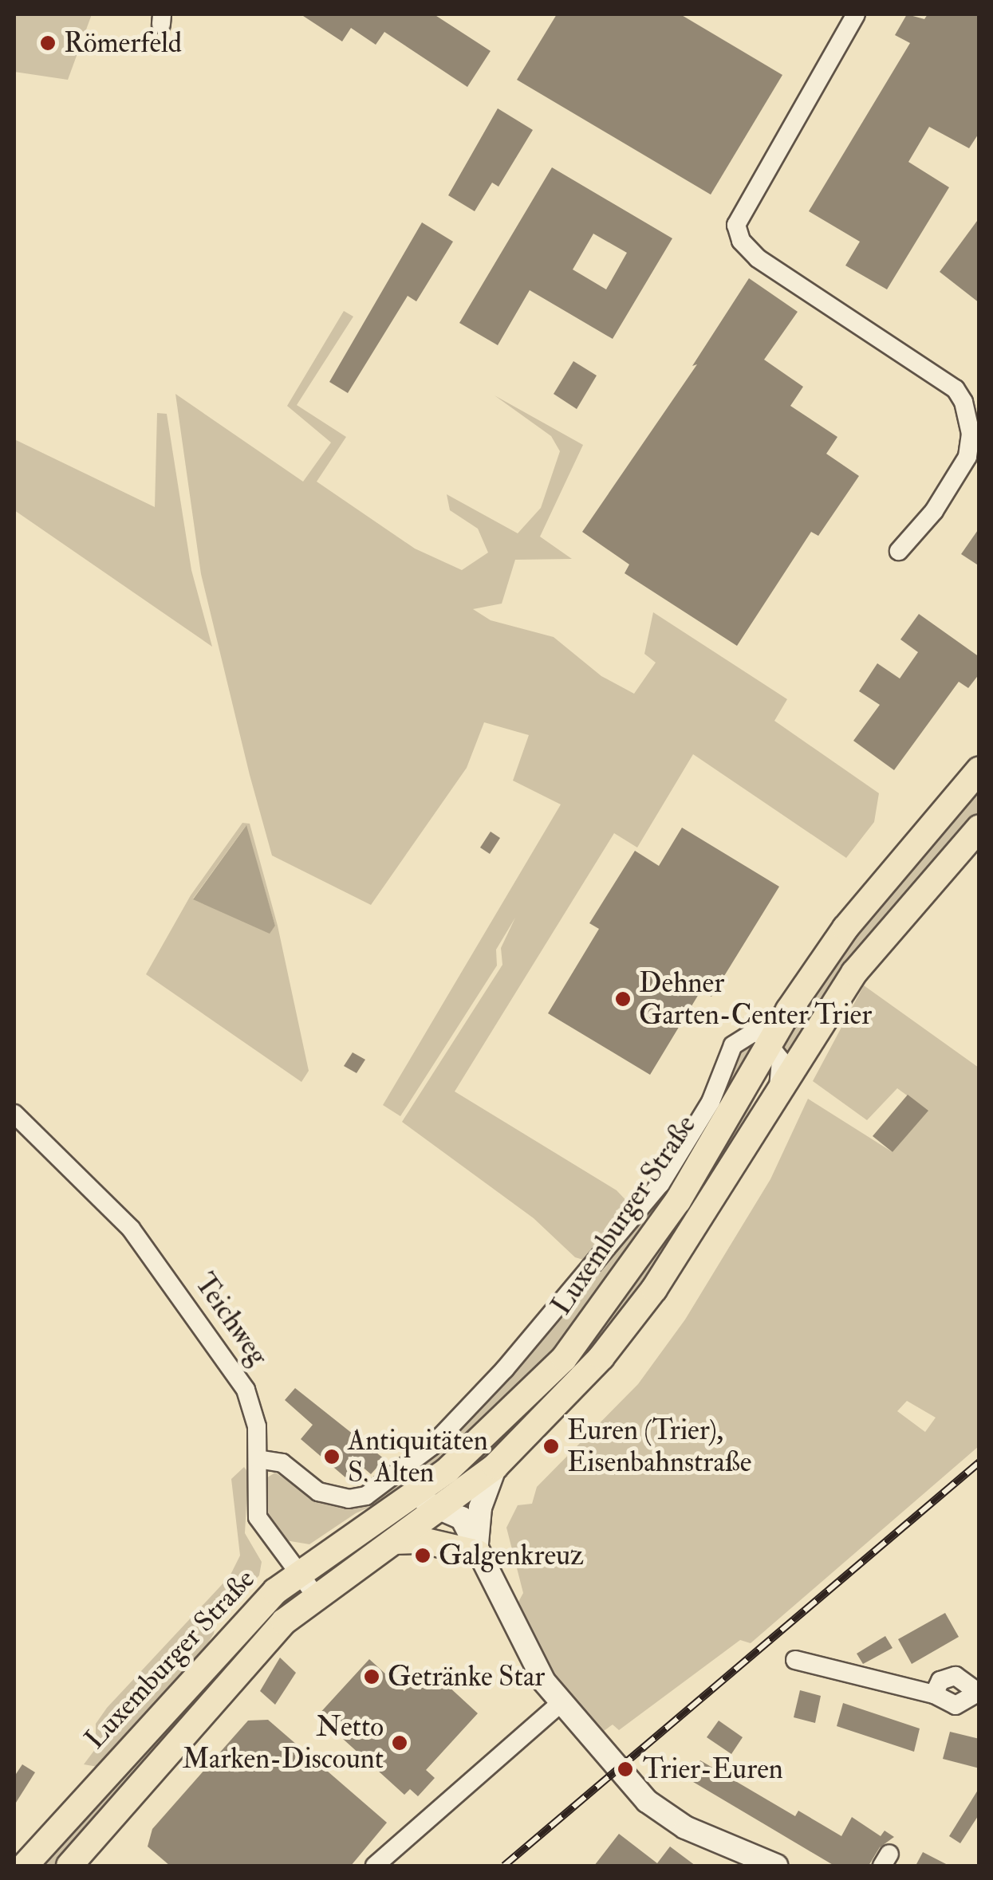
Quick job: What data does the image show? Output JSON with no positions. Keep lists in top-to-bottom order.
{
  "streets": {
    "main road": ["Luxemburger Straße"],
    "street": ["Teichweg"]
  },
  "crossings": [
    ["Luxemburger Straße", "Teichweg"]
  ],
  "places": [
    "Römerfeld",
    "Dehner Garten-Center Trier",
    "Euren (Trier), Eisenbahnstraße",
    "Antiquitäten S. Alten",
    "Galgenkreuz",
    "Getränke Star",
    "Netto Marken-Discount",
    "Trier-Euren"
  ]
}
